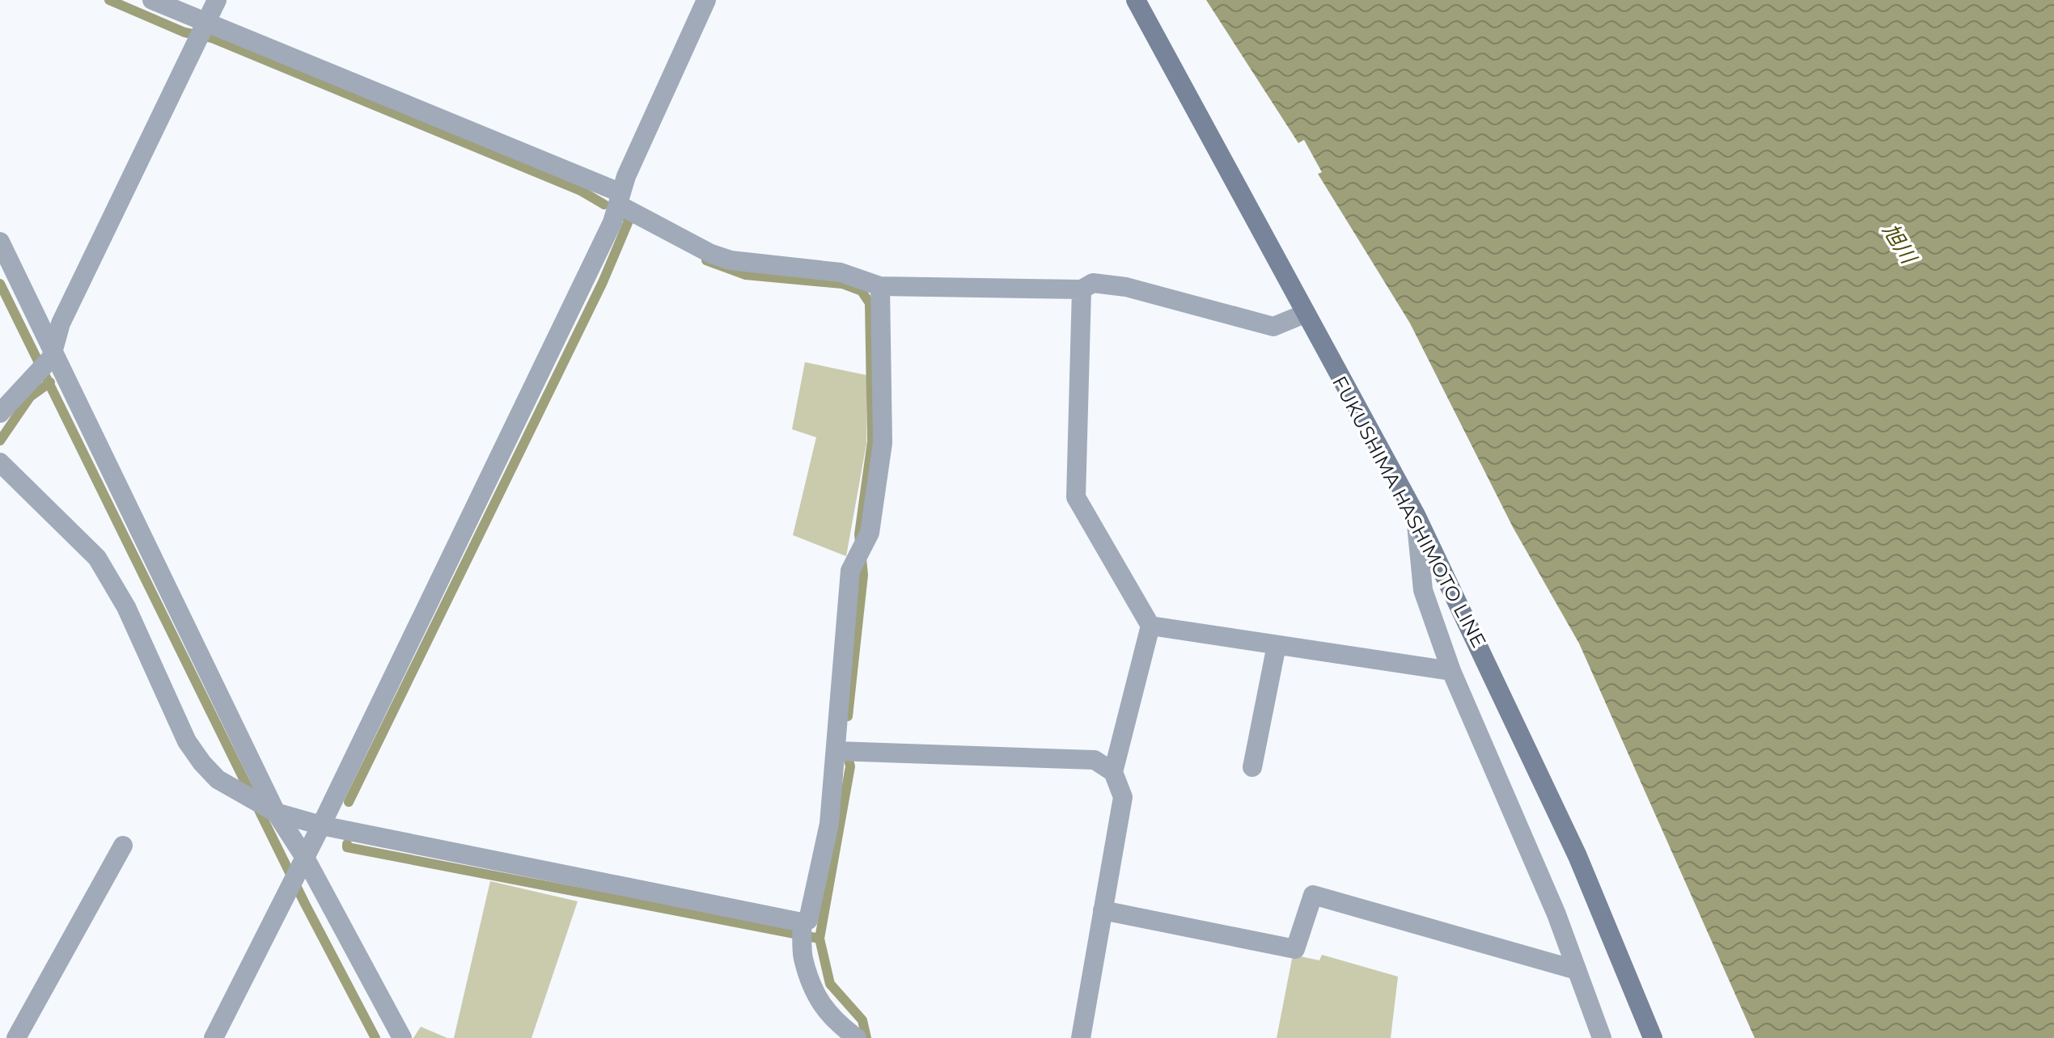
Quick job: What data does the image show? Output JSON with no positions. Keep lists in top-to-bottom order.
{
  "streets": {
    "main road": ["FUKUSHIMA HASHIMOTO LINE"]
  },
  "water": ["旭川"]
}
